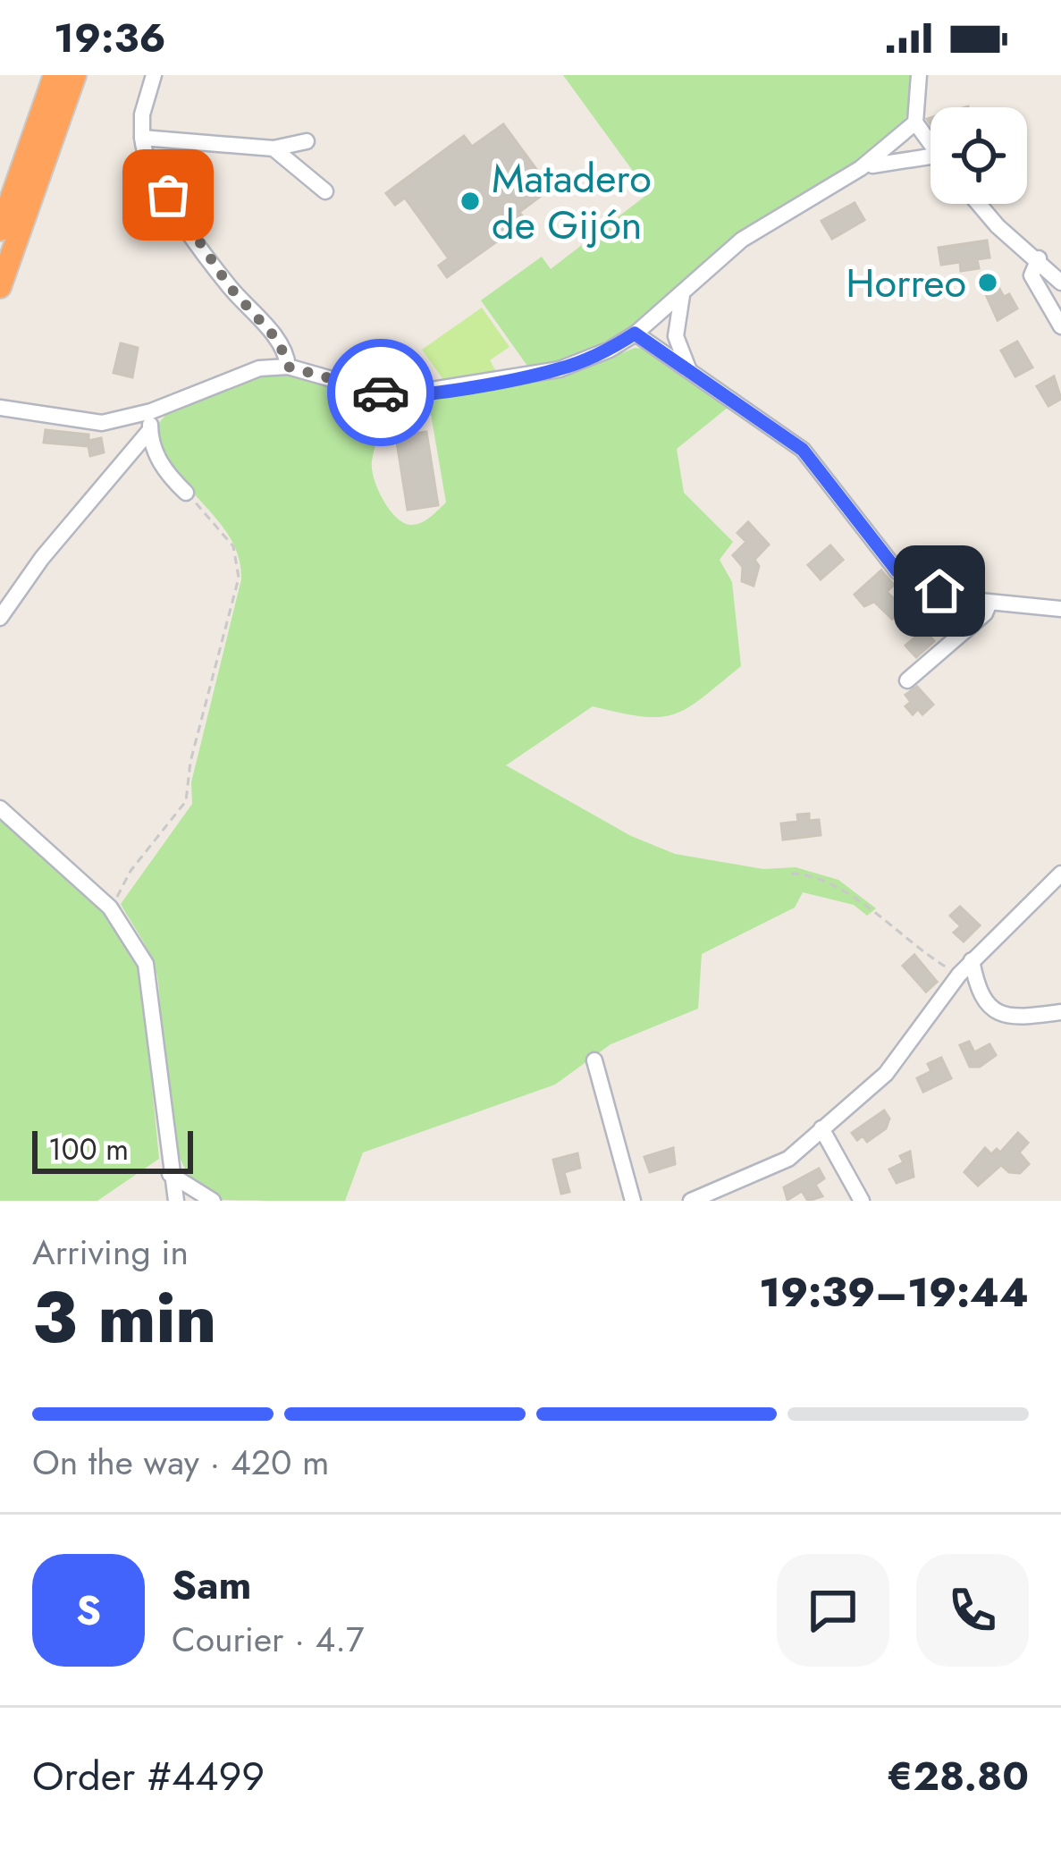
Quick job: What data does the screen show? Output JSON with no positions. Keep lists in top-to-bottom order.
{
  "places": ["Matadero de Gijón", "Horreo"],
  "scale_bar": "100 m",
  "page": {
    "status": "19:36",
    "scale": "100 m",
    "heading": ["3 min", "Arriving in", "19:39–19:44"],
    "panel": [
      "Sam",
      "Courier · 4.7",
      "Order #4499",
      "€28.80"
    ],
    "bar": "On the way · 420 m",
    "round": "S"
  }
}
